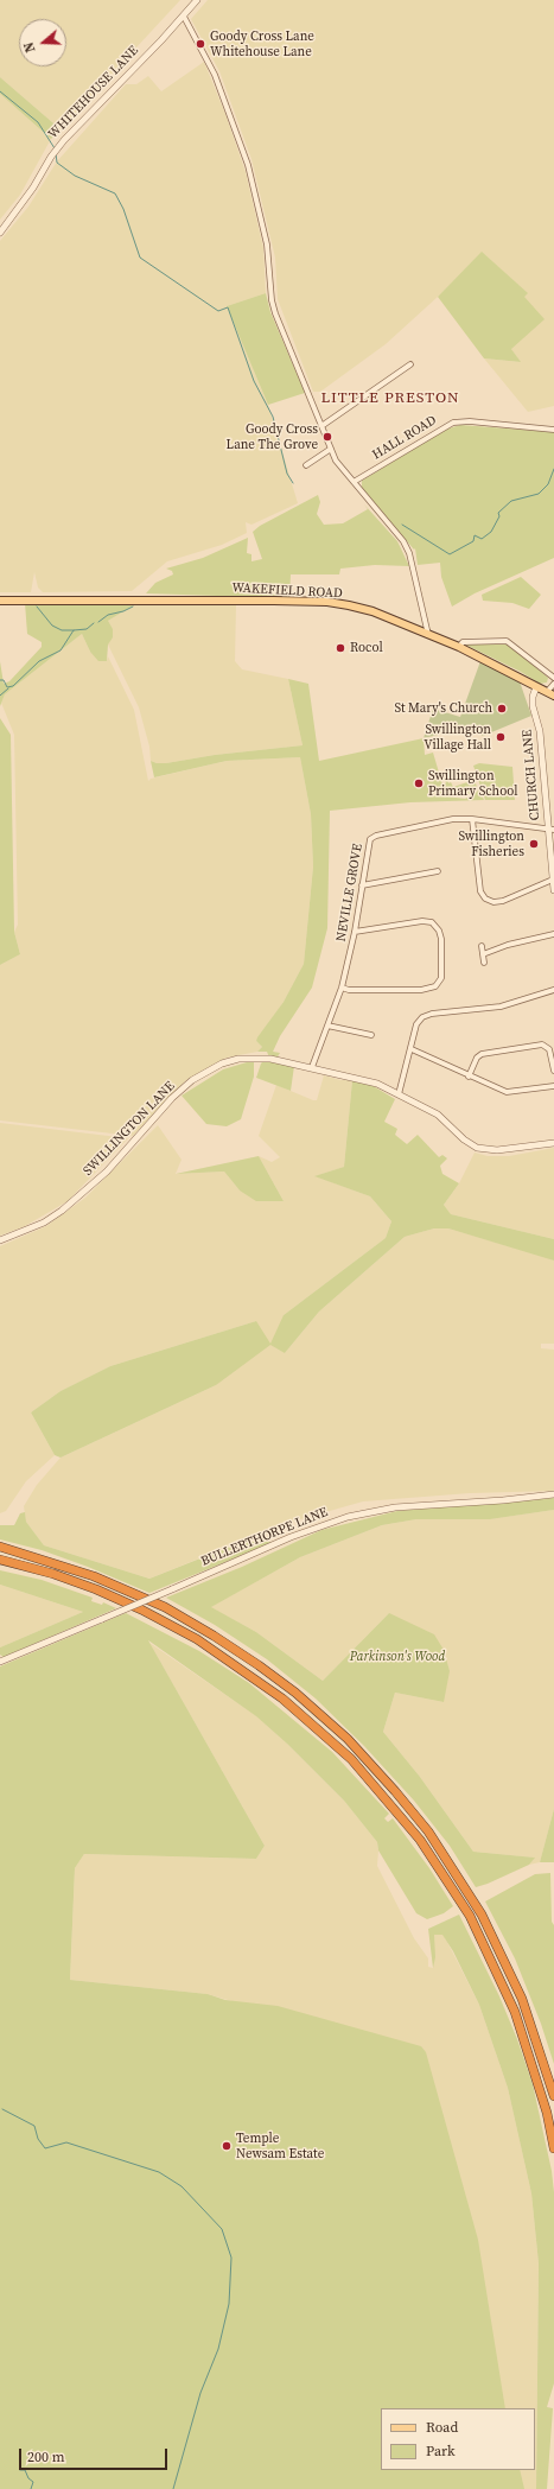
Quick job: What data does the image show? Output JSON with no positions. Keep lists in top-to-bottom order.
{
  "streets": {
    "main road": ["WAKEFIELD ROAD"],
    "street": [
      "WHITEHOUSE LANE",
      "HALL ROAD",
      "CHURCH LANE",
      "NEVILLE GROVE",
      "SWILLINGTON LANE",
      "BULLERTHORPE LANE"
    ]
  },
  "crossings": [
    ["WAKEFIELD ROAD", "CHURCH LANE"],
    ["CHURCH LANE", "NEVILLE GROVE"],
    ["NEVILLE GROVE", "SWILLINGTON LANE"]
  ],
  "districts": ["LITTLE PRESTON"],
  "parks": ["Parkinson's Wood"],
  "places": [
    "Goody Cross Lane Whitehouse Lane",
    "Goody Cross Lane The Grove",
    "Rocol",
    "St Mary's Church",
    "Swillington Village Hall",
    "Swillington Primary School",
    "Swillington Fisheries",
    "Temple Newsam Estate"
  ],
  "legend": ["Road", "Park"],
  "scale_bar": "200 m",
  "north": "left"
}
